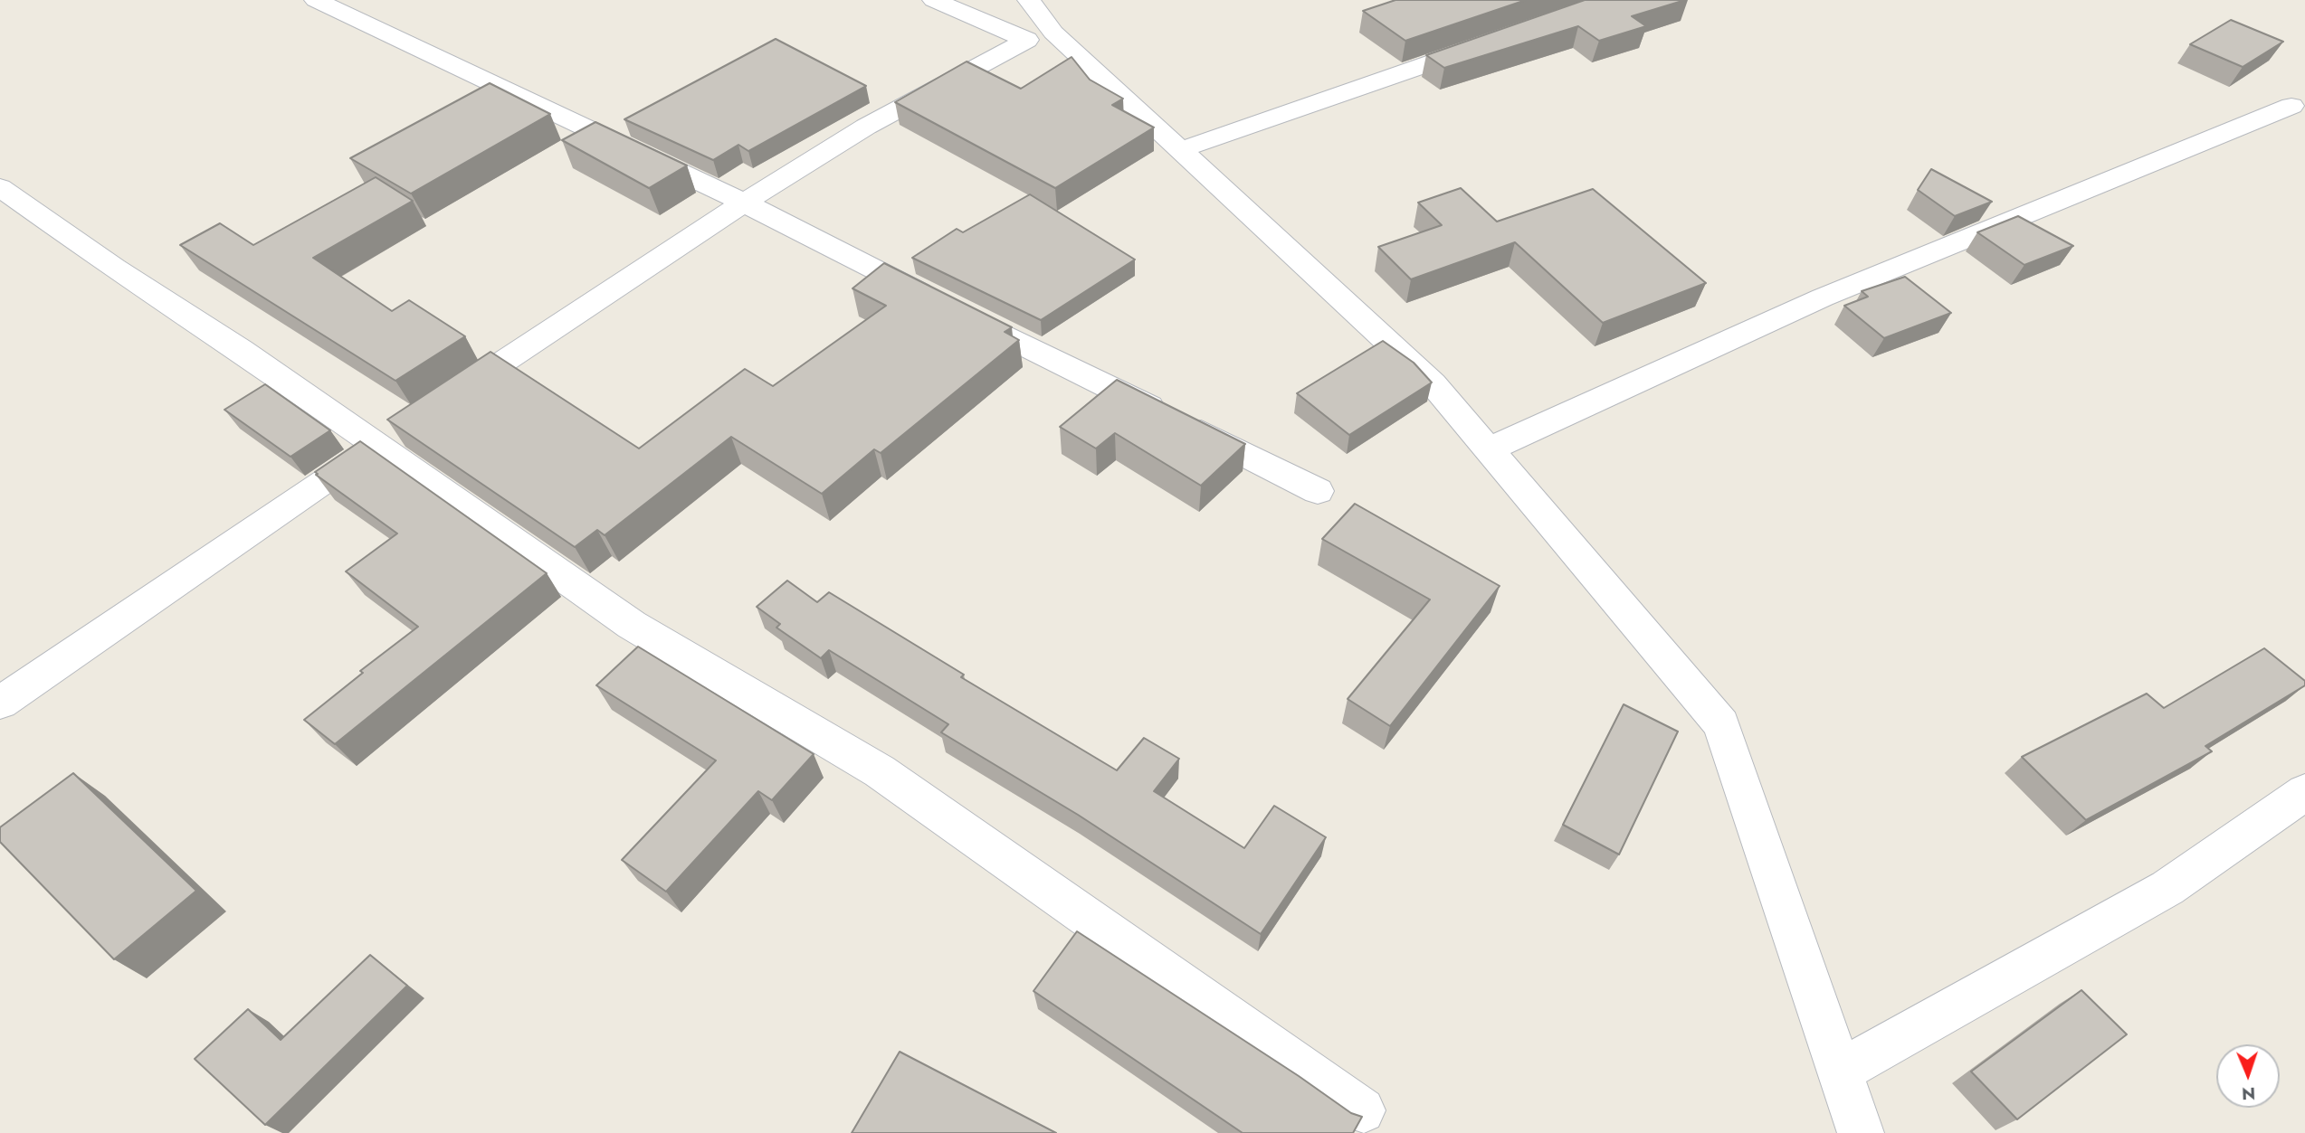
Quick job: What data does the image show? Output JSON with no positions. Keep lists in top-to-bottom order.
{
  "north": "bottom"
}
